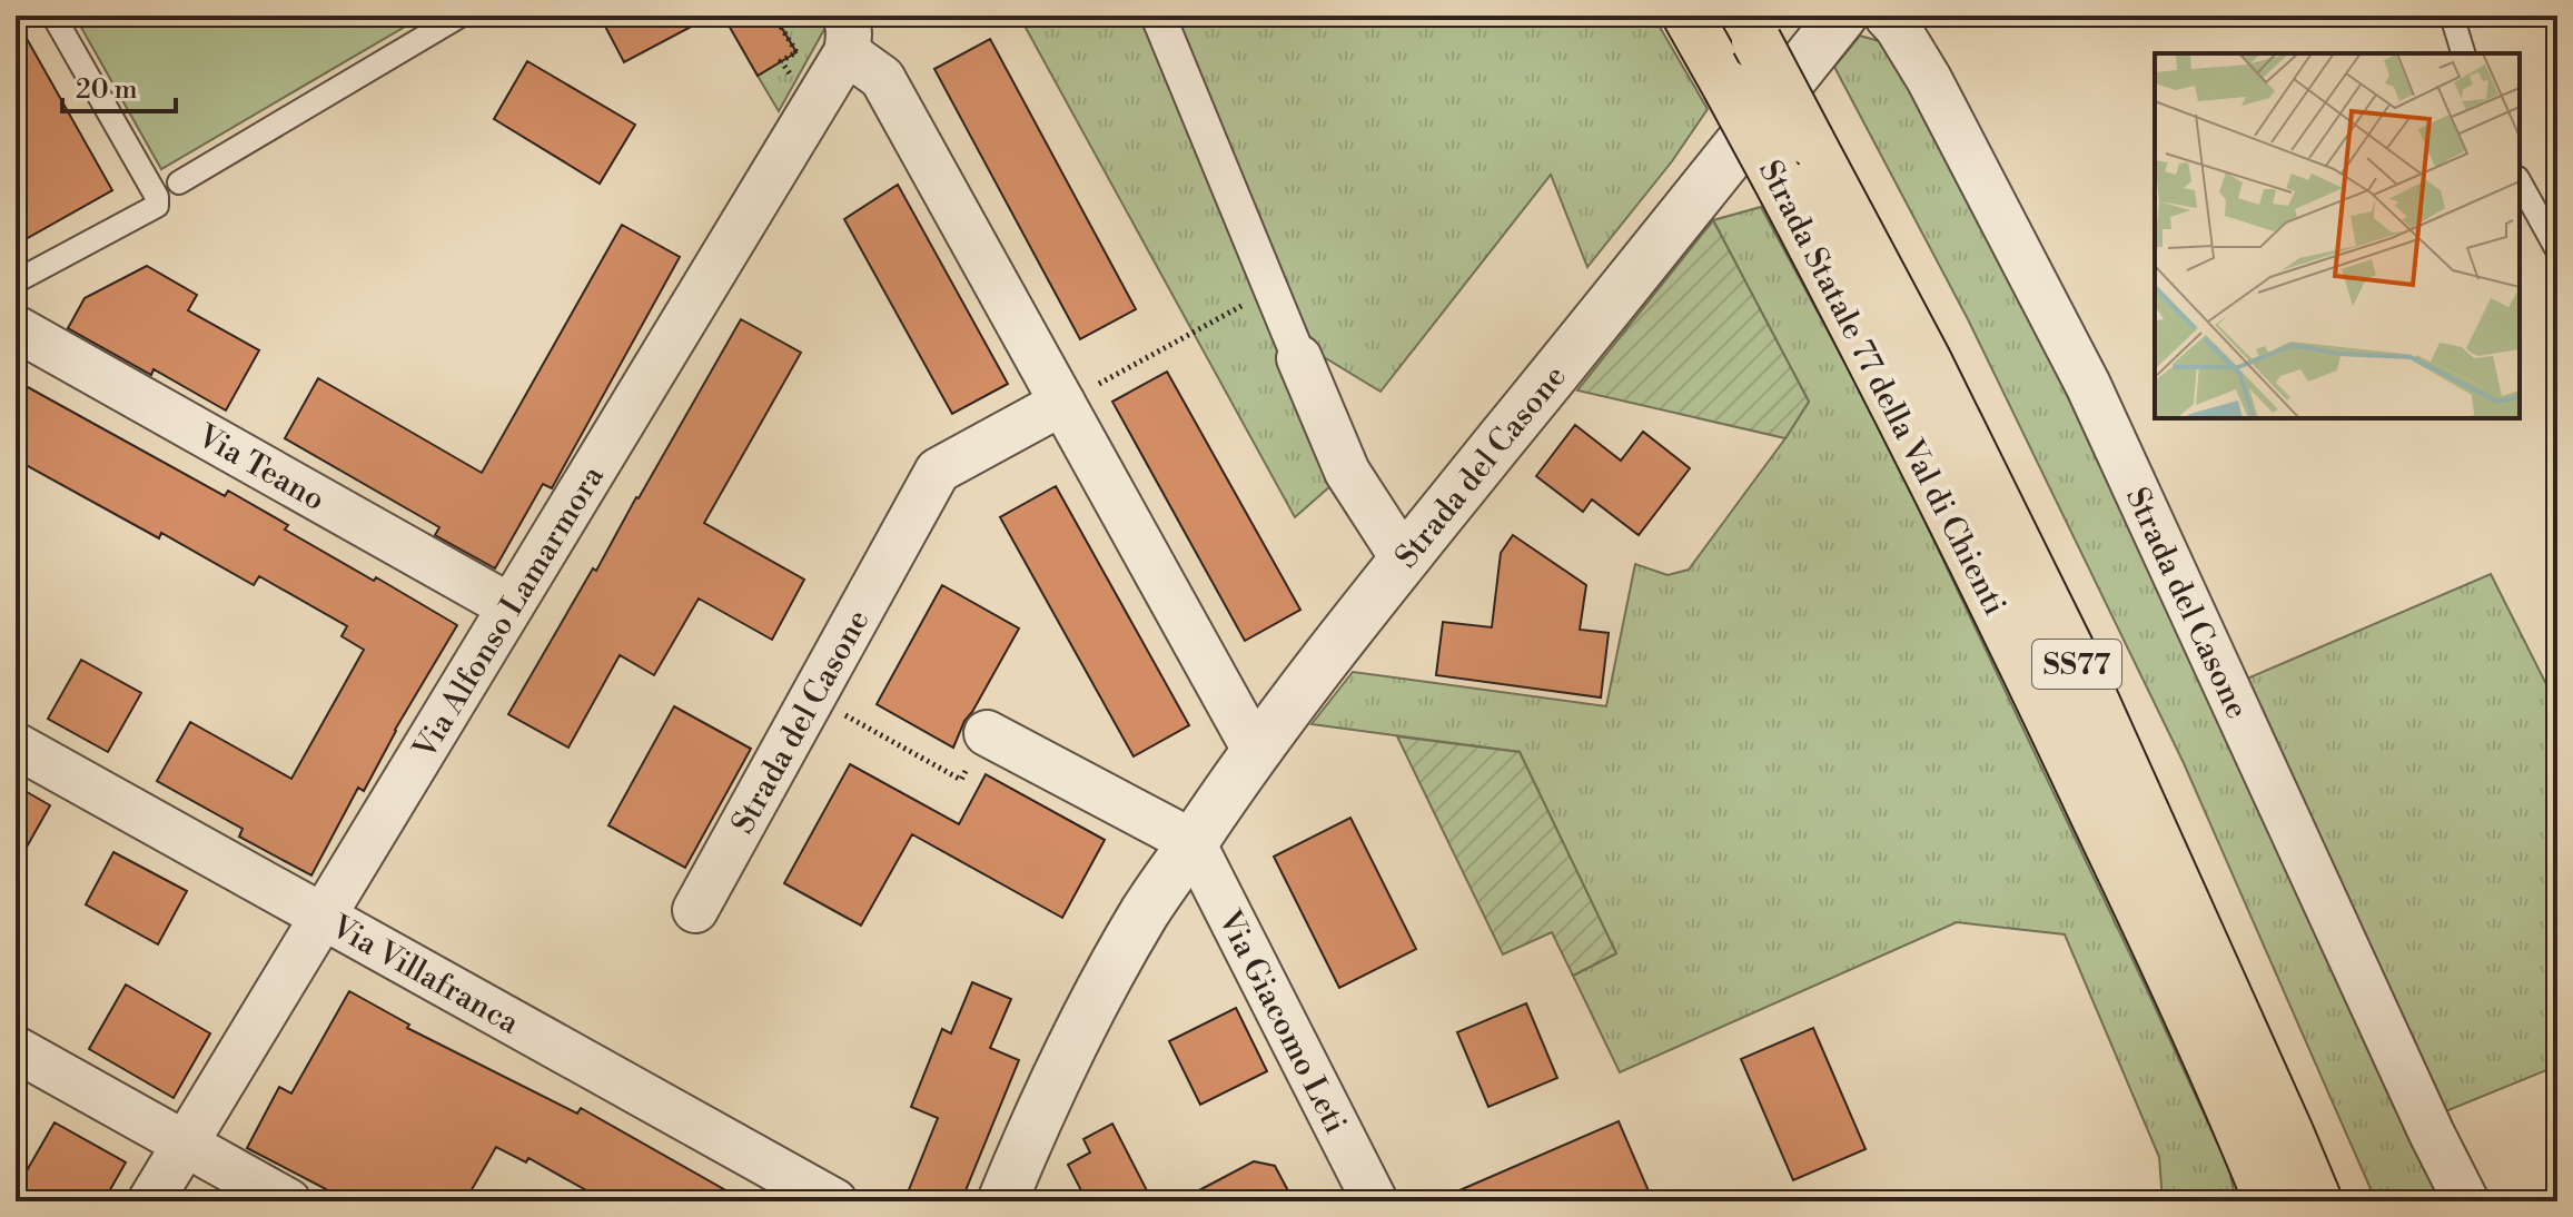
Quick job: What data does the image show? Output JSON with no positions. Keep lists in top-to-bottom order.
{
  "streets": {
    "highway": ["Strada Statale 77 della Val di Chienti", "SS77"],
    "street": [
      "Strada del Casone",
      "Via Teano",
      "Via Alfonso Lamarmora",
      "Via Villafranca",
      "Via Giacomo Leti"
    ]
  },
  "crossings": [
    ["Strada del Casone", "Via Giacomo Leti"],
    ["Via Teano", "Via Alfonso Lamarmora"],
    ["Via Alfonso Lamarmora", "Via Villafranca"]
  ],
  "scale_bar": "20 m"
}
